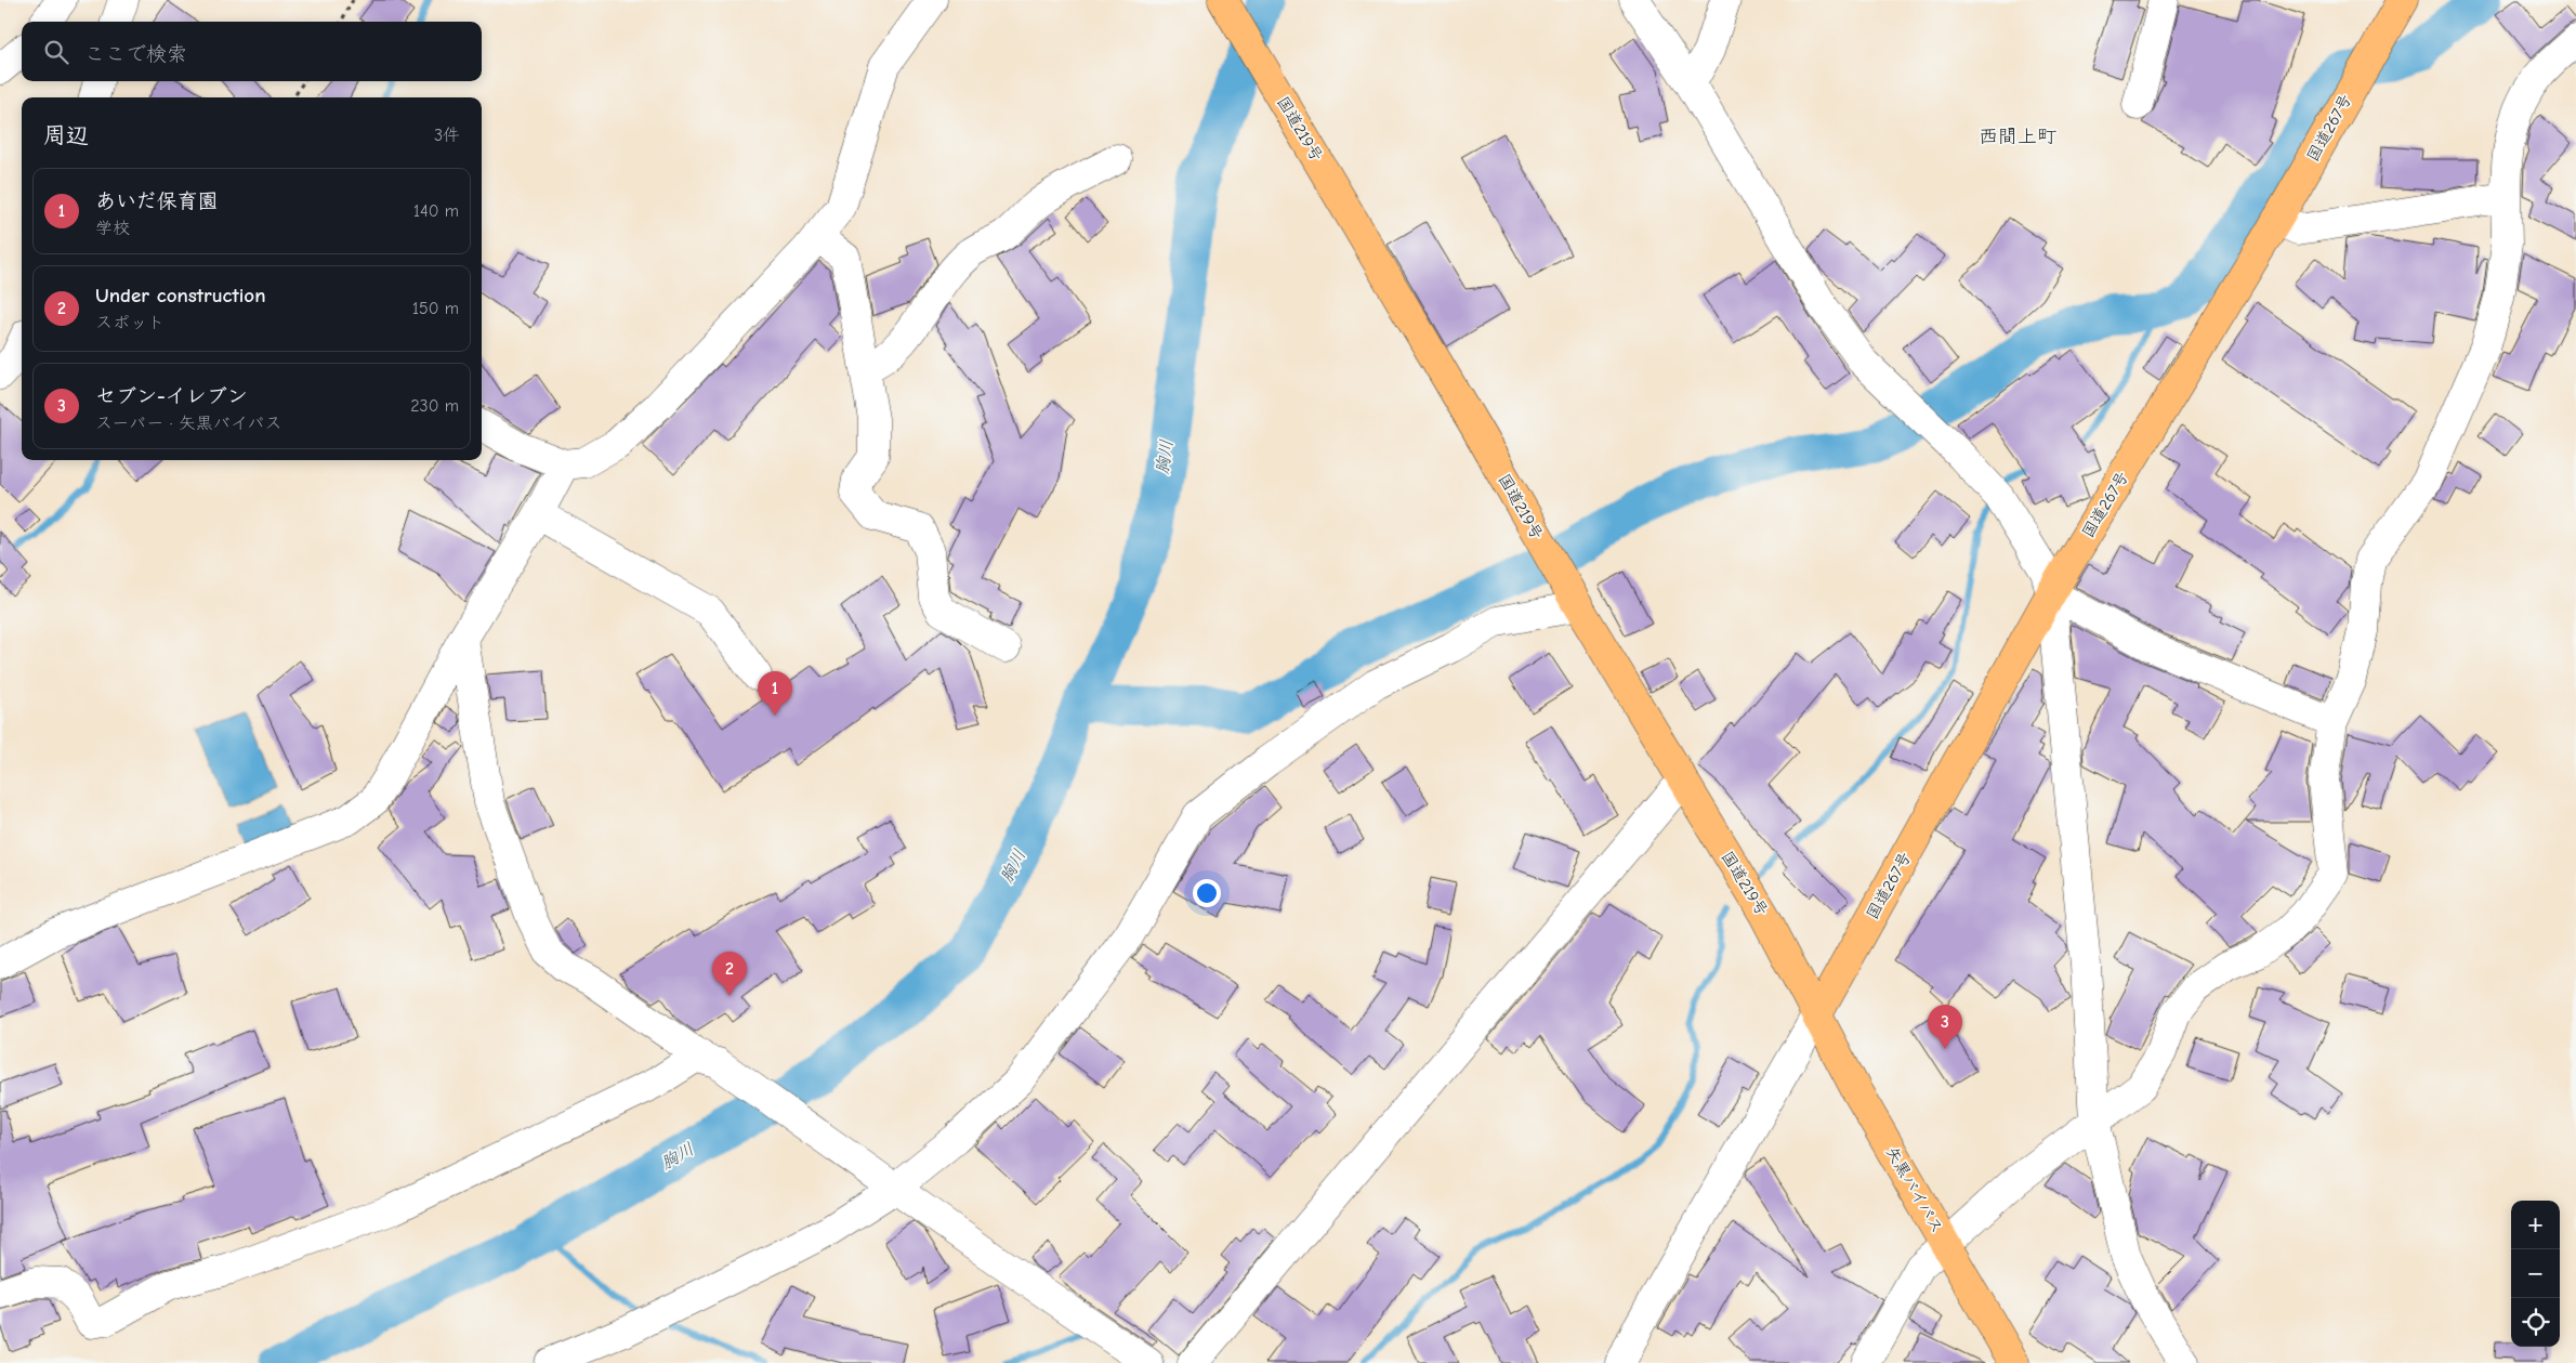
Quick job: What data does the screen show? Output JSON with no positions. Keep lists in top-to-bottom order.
{
  "streets": {
    "highway": ["国道267号", "国道219号", "矢黒バイパス"]
  },
  "crossings": [
    ["国道267号", "国道219号"],
    ["国道267号", "矢黒バイパス"],
    ["国道219号", "矢黒バイパス"]
  ],
  "districts": ["西間上町"],
  "water": ["胸川"],
  "page": {
    "search": "ここで検索",
    "heading": ["周辺", "3件"],
    "list": [
      {
        "mark": "1",
        "name": "あいだ保育園",
        "note": "学校",
        "value": "140 m"
      },
      {
        "mark": "2",
        "name": "Under construction",
        "note": "スポット",
        "value": "150 m"
      },
      {
        "mark": "3",
        "name": "セブン-イレブン",
        "note": "スーパー · 矢黒バイパス",
        "value": "230 m"
      }
    ],
    "pins": ["1", "2", "3"],
    "map_buttons": ["+", "−"]
  }
}
